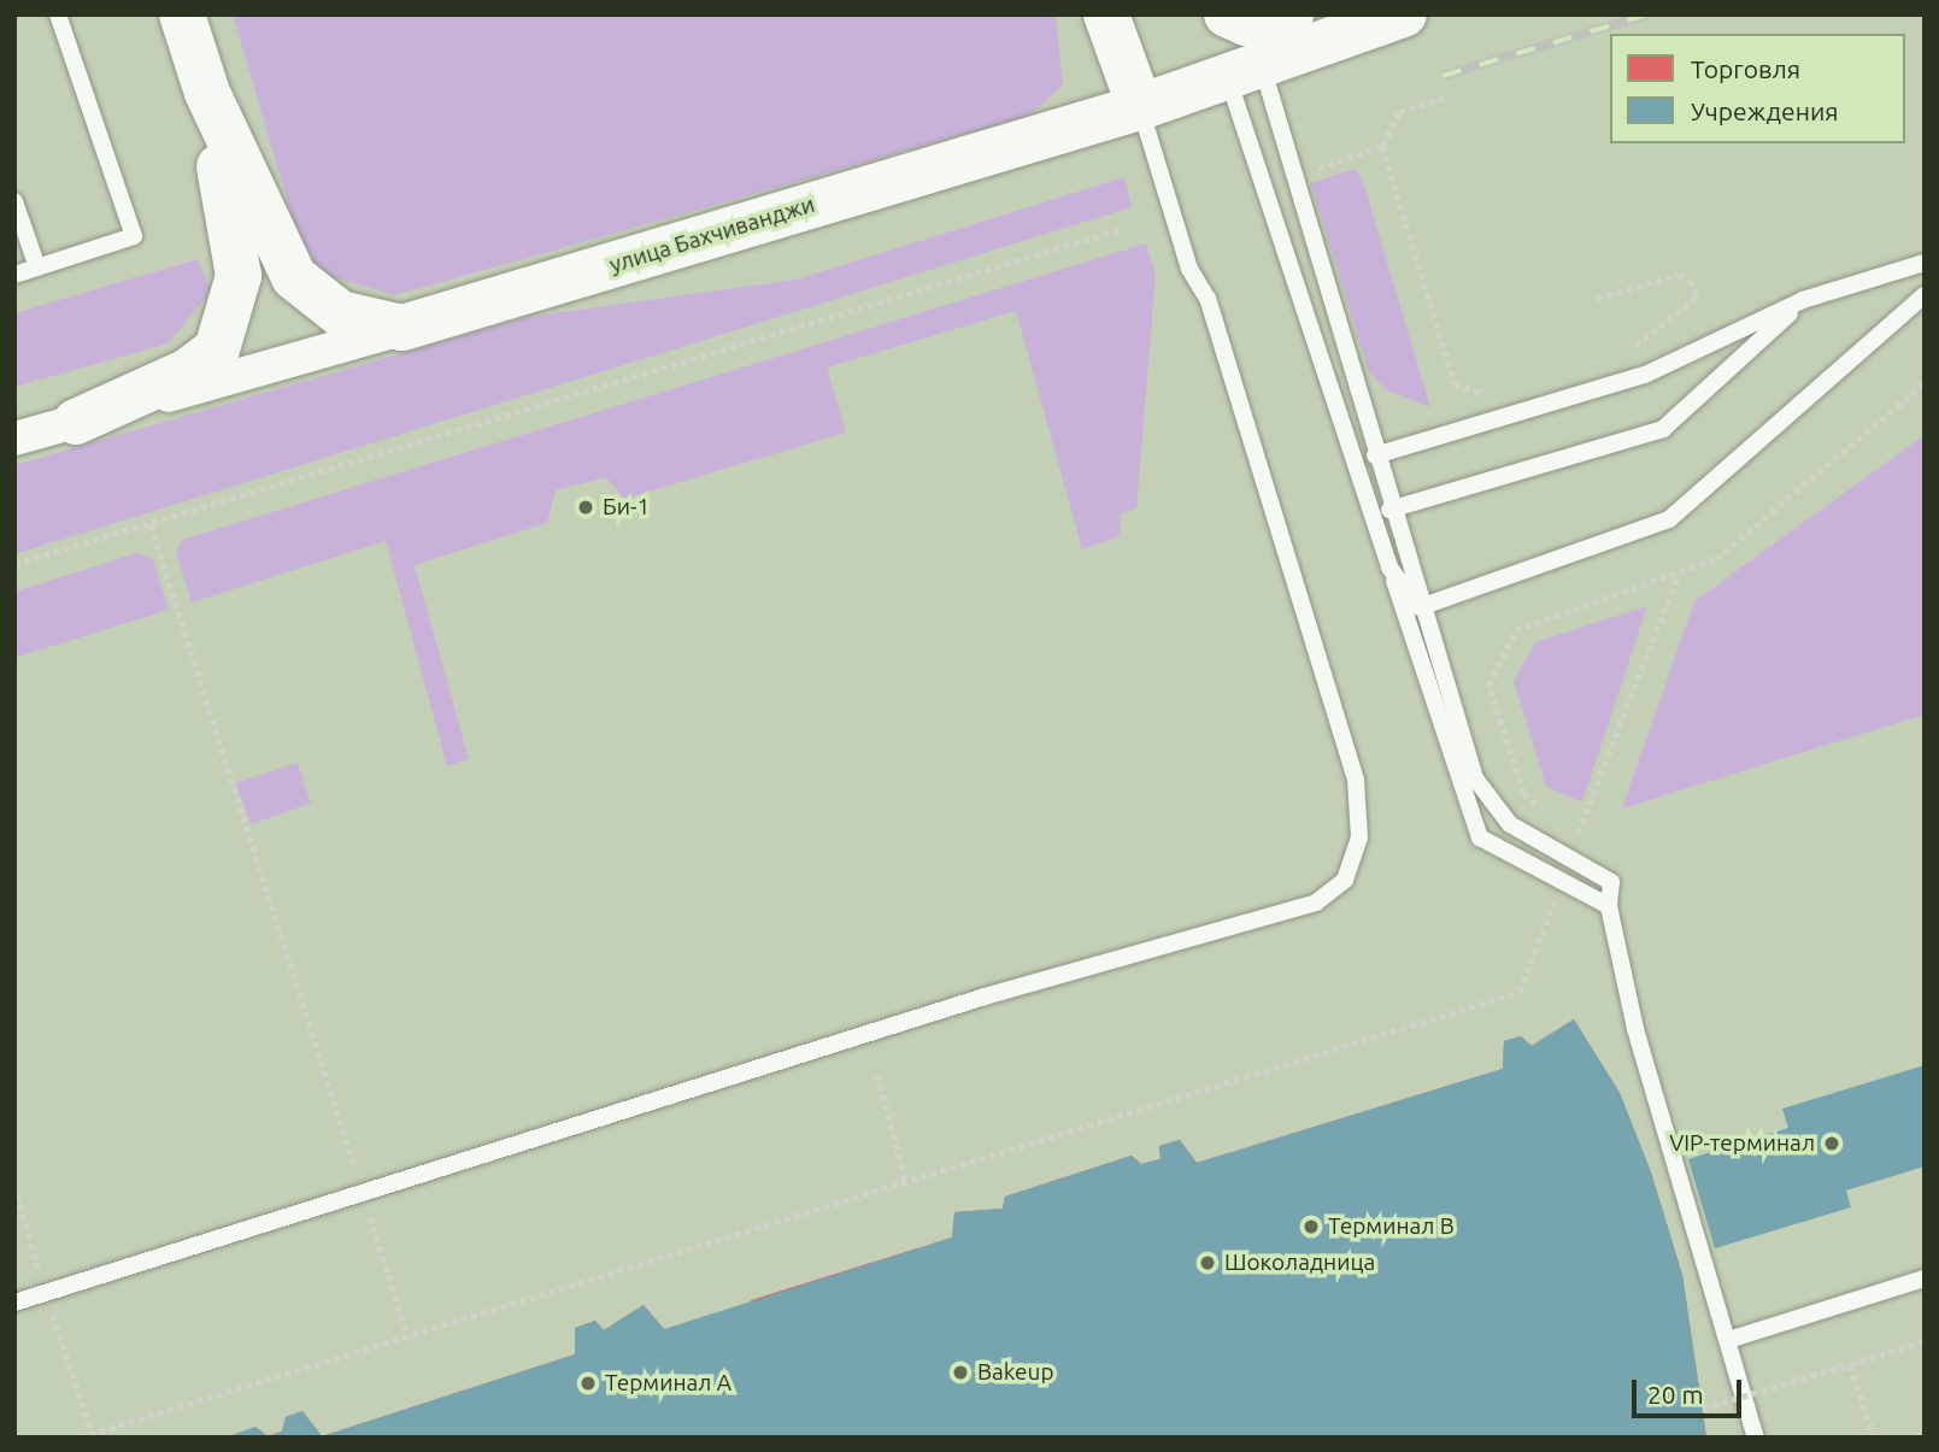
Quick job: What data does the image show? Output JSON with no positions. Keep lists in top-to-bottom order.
{
  "streets": {
    "main road": ["улица Бахчиванджи"]
  },
  "places": [
    "Би-1",
    "VIP-терминал",
    "Терминал B",
    "Шоколадница",
    "Bakeup",
    "Терминал А"
  ],
  "legend": ["Торговля", "Учреждения"],
  "scale_bar": "20 m"
}
